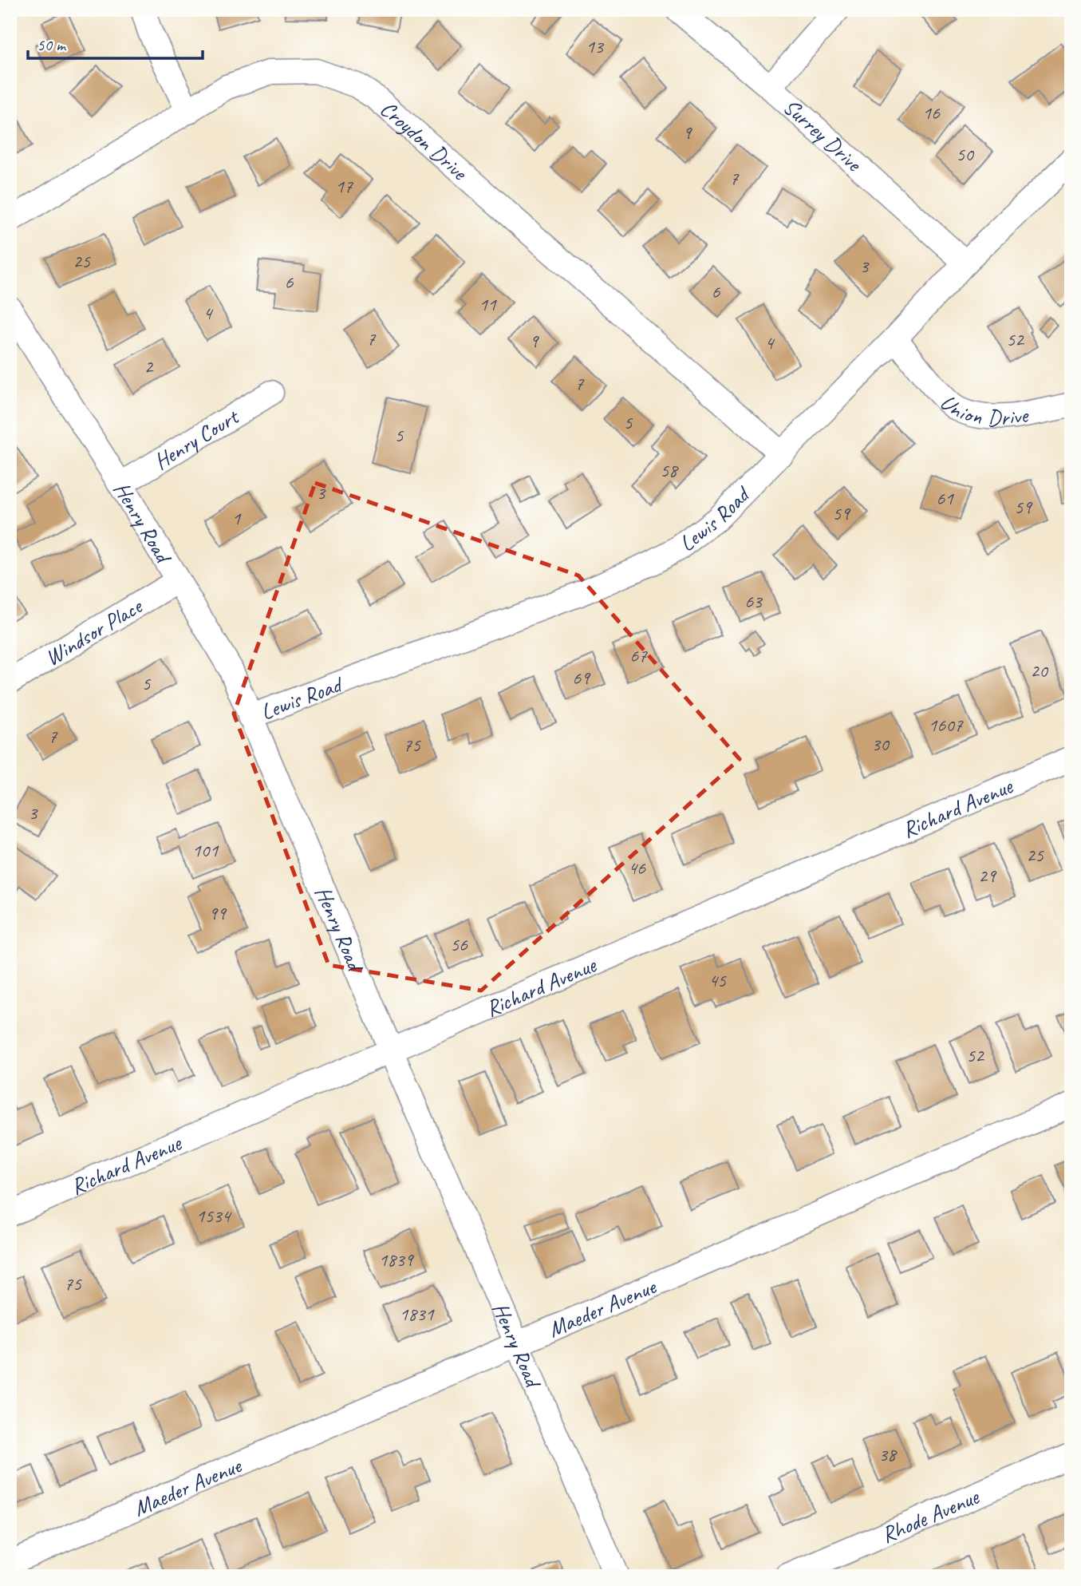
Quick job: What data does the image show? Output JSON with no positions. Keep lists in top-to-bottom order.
{
  "streets": {
    "street": [
      "Surrey Drive",
      "Croydon Drive",
      "Union Drive",
      "Henry Court",
      "Lewis Road",
      "Henry Road",
      "Windsor Place",
      "Richard Avenue",
      "Maeder Avenue",
      "Rhode Avenue"
    ]
  },
  "crossings": [
    ["Surrey Drive", "Lewis Road"],
    ["Croydon Drive", "Lewis Road"],
    ["Union Drive", "Lewis Road"],
    ["Henry Court", "Henry Road"],
    ["Lewis Road", "Henry Road"],
    ["Henry Road", "Windsor Place"],
    ["Henry Road", "Richard Avenue"],
    ["Henry Road", "Maeder Avenue"]
  ],
  "house_numbers": [
    "13",
    "16",
    "9",
    "50",
    "7",
    "17",
    "25",
    "3",
    "6",
    "6",
    "11",
    "4",
    "7",
    "52",
    "9",
    "4",
    "2",
    "7",
    "5",
    "5",
    "58",
    "3",
    "61",
    "59",
    "59",
    "1",
    "63",
    "67",
    "20",
    "69",
    "5",
    "1607",
    "7",
    "30",
    "75",
    "3",
    "101",
    "25",
    "46",
    "29",
    "99",
    "56",
    "45",
    "52",
    "1534",
    "1839",
    "75",
    "1831",
    "38"
  ],
  "scale_bar": "50 m"
}
